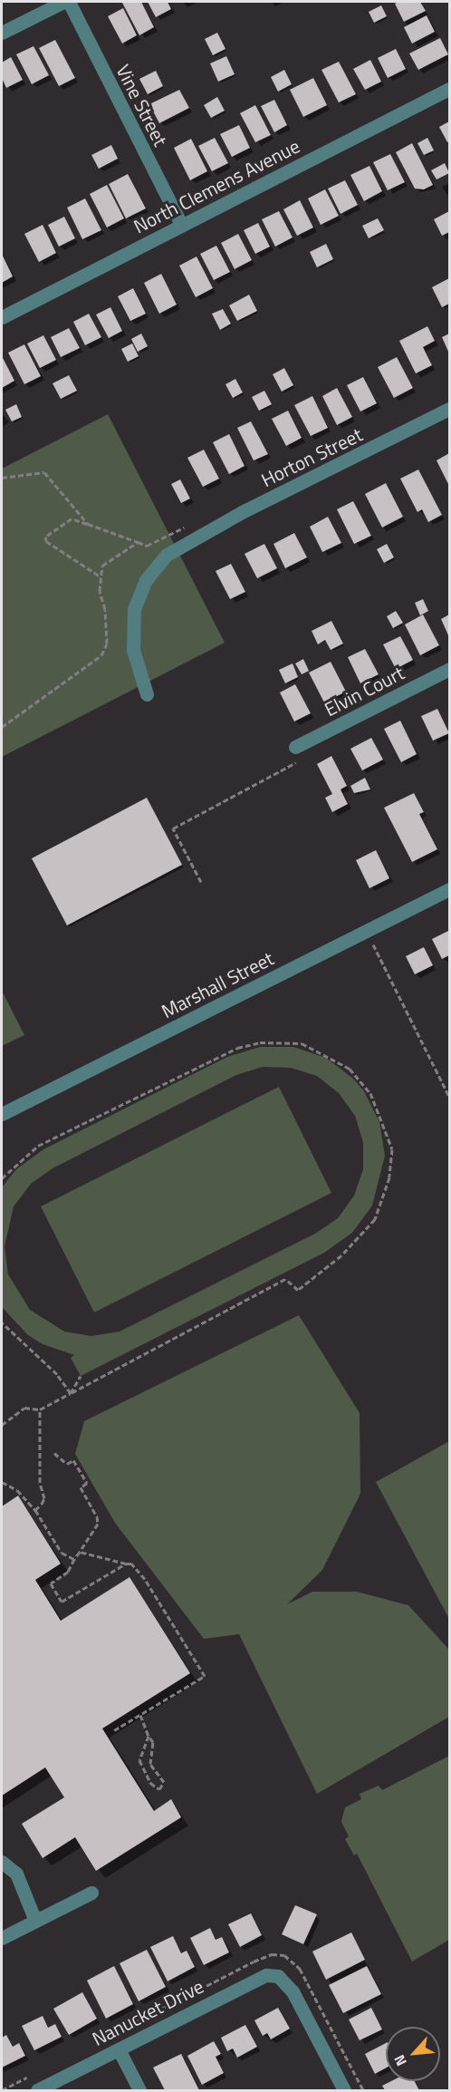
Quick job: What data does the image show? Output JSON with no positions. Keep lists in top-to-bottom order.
{
  "streets": {
    "street": [
      "Vine Street",
      "North Clemens Avenue",
      "Horton Street",
      "Elvin Court",
      "Marshall Street",
      "Nanucket Drive"
    ]
  },
  "crossings": [
    ["Vine Street", "North Clemens Avenue"]
  ],
  "north": "bottom left"
}
